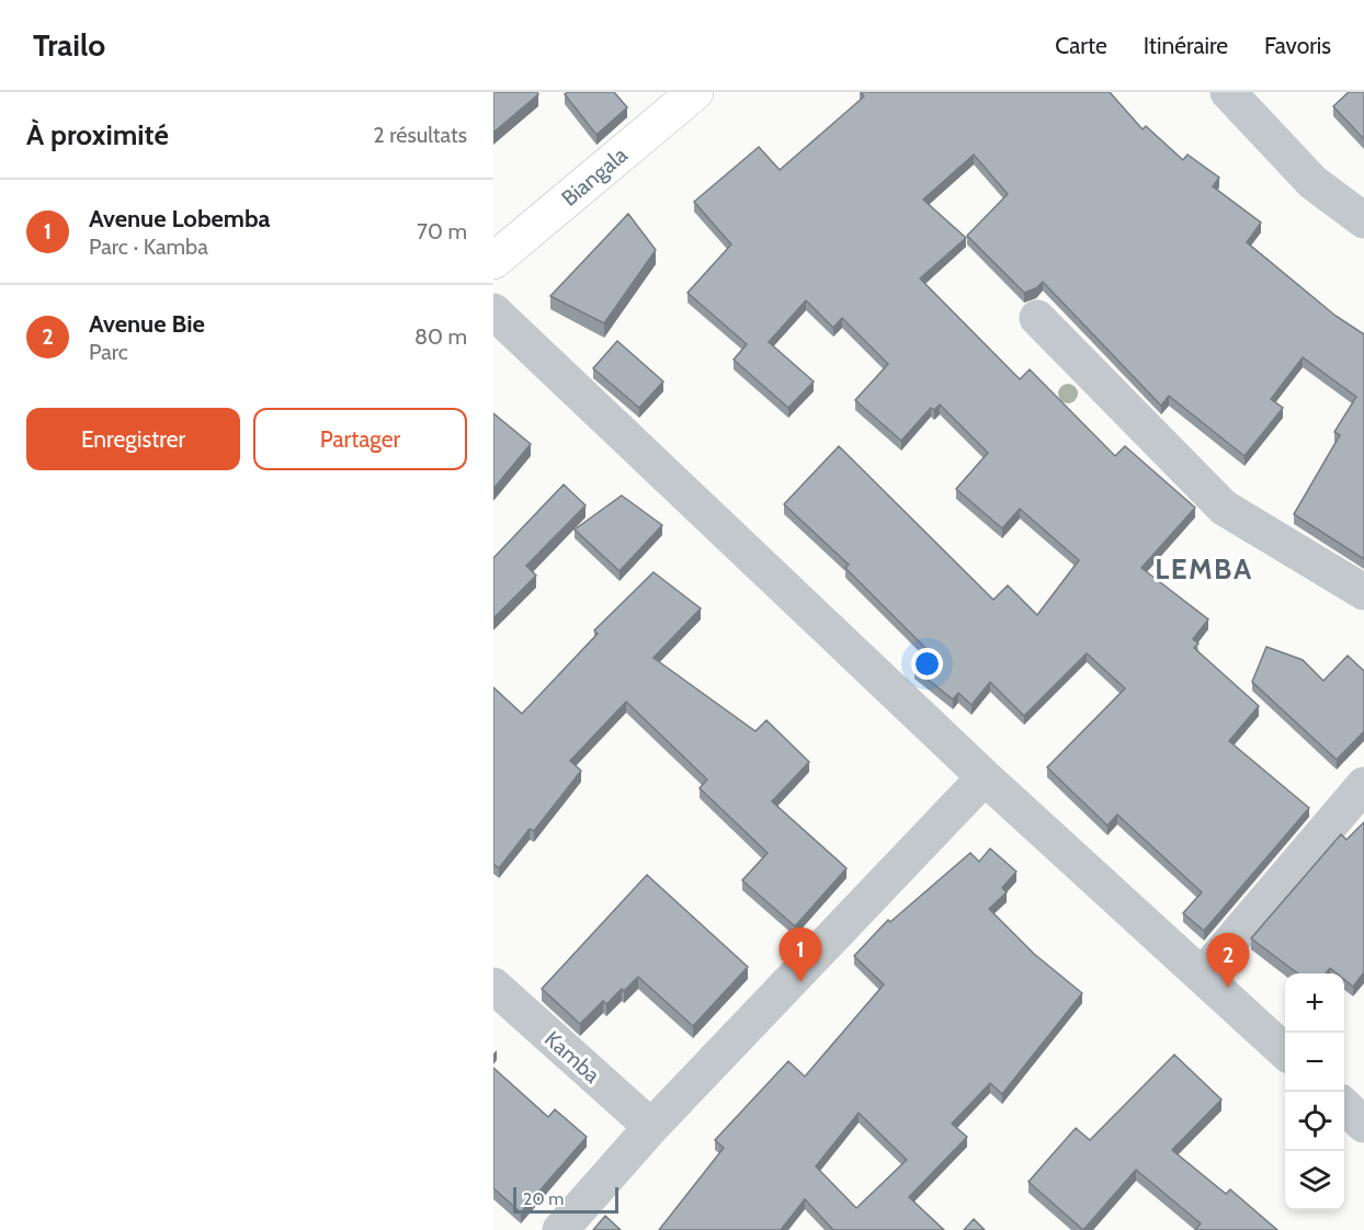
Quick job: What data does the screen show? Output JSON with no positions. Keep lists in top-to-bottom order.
{
  "streets": {
    "street": ["Biangala", "Kamba"]
  },
  "districts": ["LEMBA"],
  "scale_bar": "20 m",
  "page": {
    "header": "Trailo",
    "nav": ["Carte", "Itinéraire", "Favoris"],
    "heading": ["À proximité", "2 résultats"],
    "list": [
      {
        "mark": "1",
        "name": "Avenue Lobemba",
        "note": "Parc · Kamba",
        "value": "70 m"
      },
      {
        "mark": "2",
        "name": "Avenue Bie",
        "note": "Parc",
        "value": "80 m"
      }
    ],
    "buttons": ["Enregistrer", "Partager"],
    "pins": ["1", "2"],
    "map_buttons": ["+", "−"],
    "scale": "20 m"
  }
}
